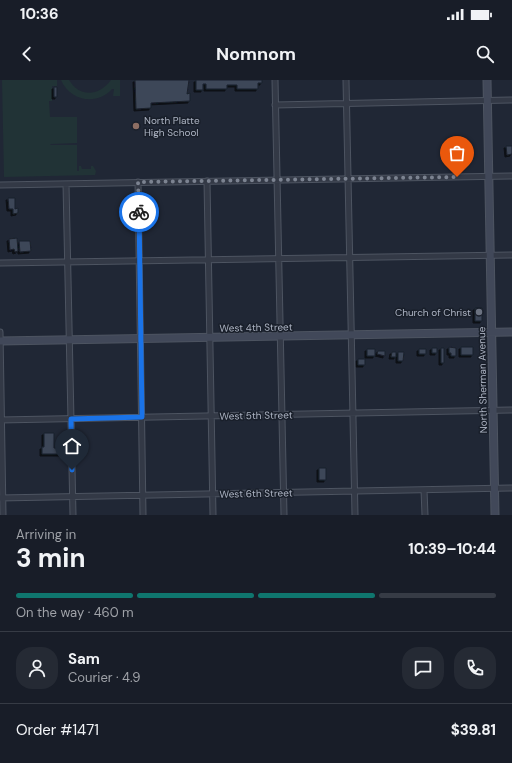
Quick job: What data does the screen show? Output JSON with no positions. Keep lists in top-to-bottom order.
{
  "streets": {
    "main road": ["West 4th Street", "North Sherman Avenue"],
    "street": ["West 5th Street", "West 6th Street"]
  },
  "crossings": [
    ["West 4th Street", "North Sherman Avenue"],
    ["North Sherman Avenue", "West 5th Street"],
    ["North Sherman Avenue", "West 6th Street"]
  ],
  "places": ["North Platte High School", "Church of Christ"],
  "page": {
    "status": "10:36",
    "header": "Nomnom",
    "heading": ["3 min", "Arriving in", "10:39–10:44"],
    "panel": [
      "Sam",
      "Courier · 4.9",
      "Order #1471",
      "$39.81"
    ],
    "bar": "On the way · 460 m"
  }
}
